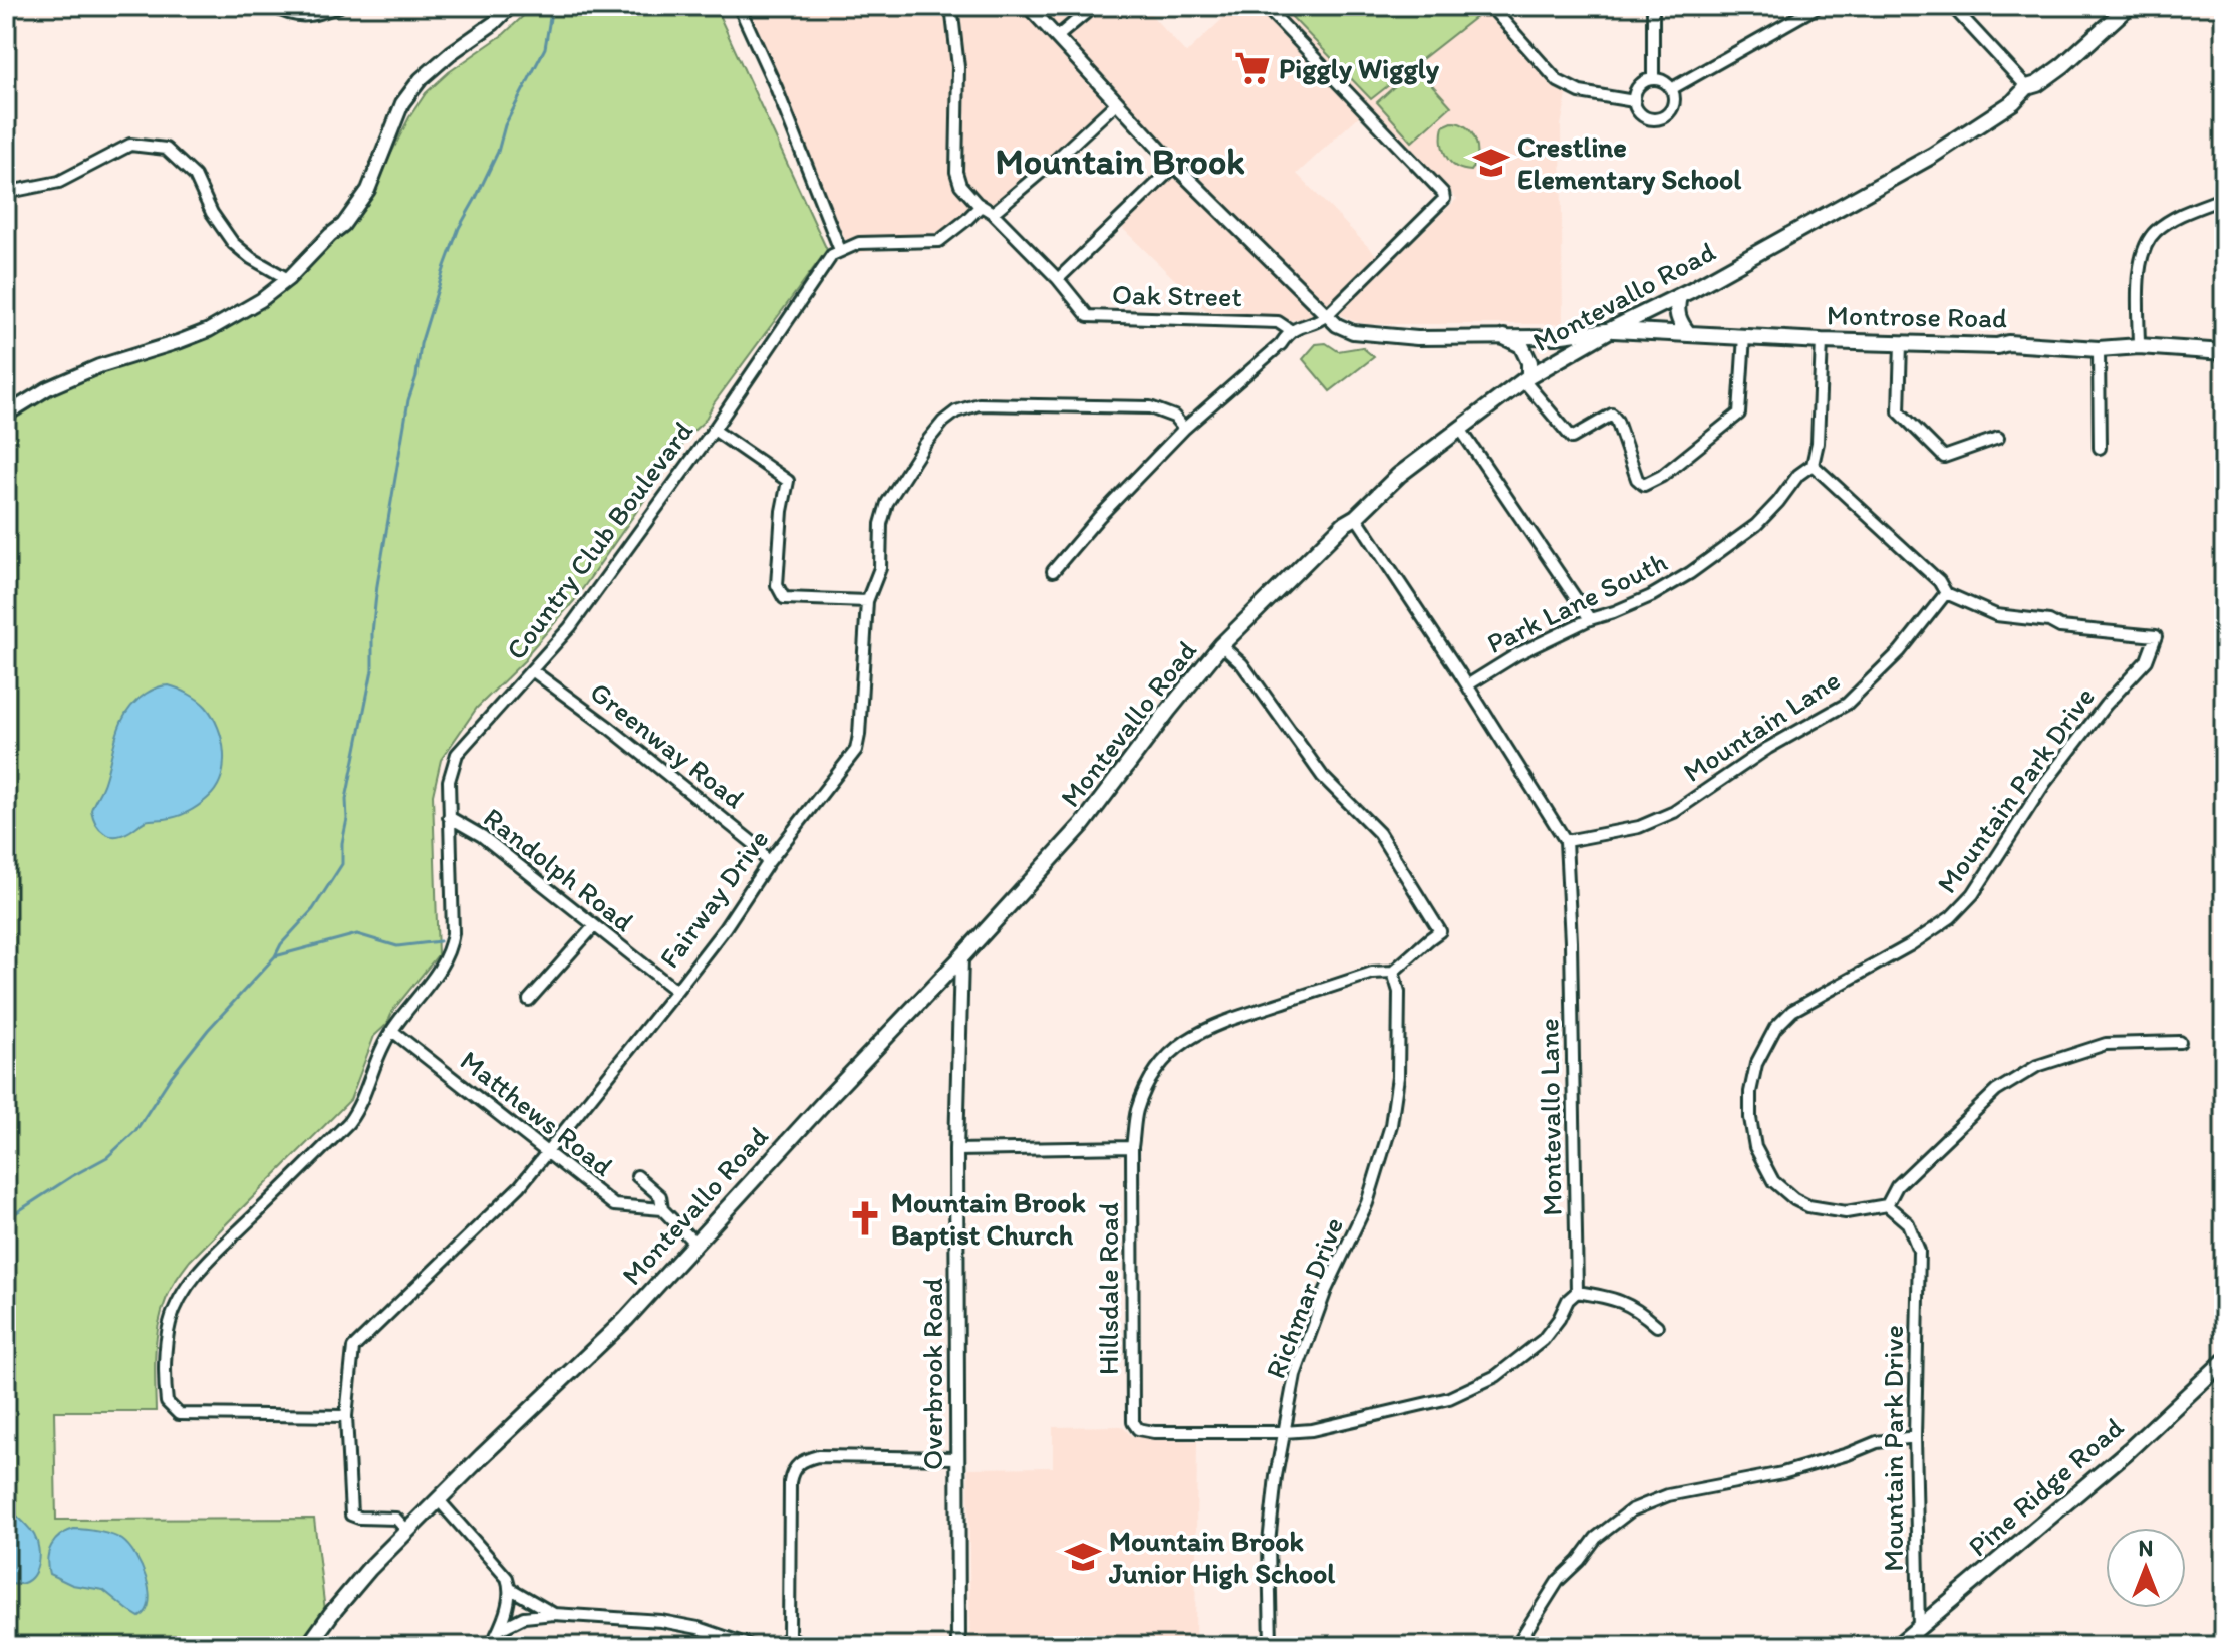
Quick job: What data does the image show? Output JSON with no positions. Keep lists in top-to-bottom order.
{
  "streets": {
    "main road": ["Montevallo Road", "Montrose Road", "Pine Ridge Road"],
    "street": [
      "Oak Street",
      "Country Club Boulevard",
      "Park Lane South",
      "Mountain Lane",
      "Greenway Road",
      "Mountain Park Drive",
      "Randolph Road",
      "Fairway Drive",
      "Matthews Road",
      "Montevallo Lane",
      "Hillsdale Road",
      "Richmar Drive",
      "Overbrook Road"
    ]
  },
  "crossings": [
    ["Montevallo Road", "Montrose Road"],
    ["Montevallo Road", "Montevallo Lane"],
    ["Montevallo Road", "Overbrook Road"],
    ["Country Club Boulevard", "Greenway Road"],
    ["Country Club Boulevard", "Randolph Road"],
    ["Country Club Boulevard", "Fairway Drive"],
    ["Country Club Boulevard", "Matthews Road"],
    ["Park Lane South", "Mountain Park Drive"],
    ["Park Lane South", "Montevallo Lane"],
    ["Mountain Lane", "Mountain Park Drive"],
    ["Mountain Lane", "Montevallo Lane"],
    ["Greenway Road", "Fairway Drive"],
    ["Mountain Park Drive", "Pine Ridge Road"],
    ["Randolph Road", "Fairway Drive"],
    ["Fairway Drive", "Matthews Road"],
    ["Hillsdale Road", "Richmar Drive"]
  ],
  "districts": ["Mountain Brook"],
  "places": {
    "supermarket": ["Piggly Wiggly"],
    "school or university": ["Crestline Elementary School", "Mountain Brook Junior High School"],
    "church": ["Mountain Brook Baptist Church"]
  },
  "north": "top"
}
